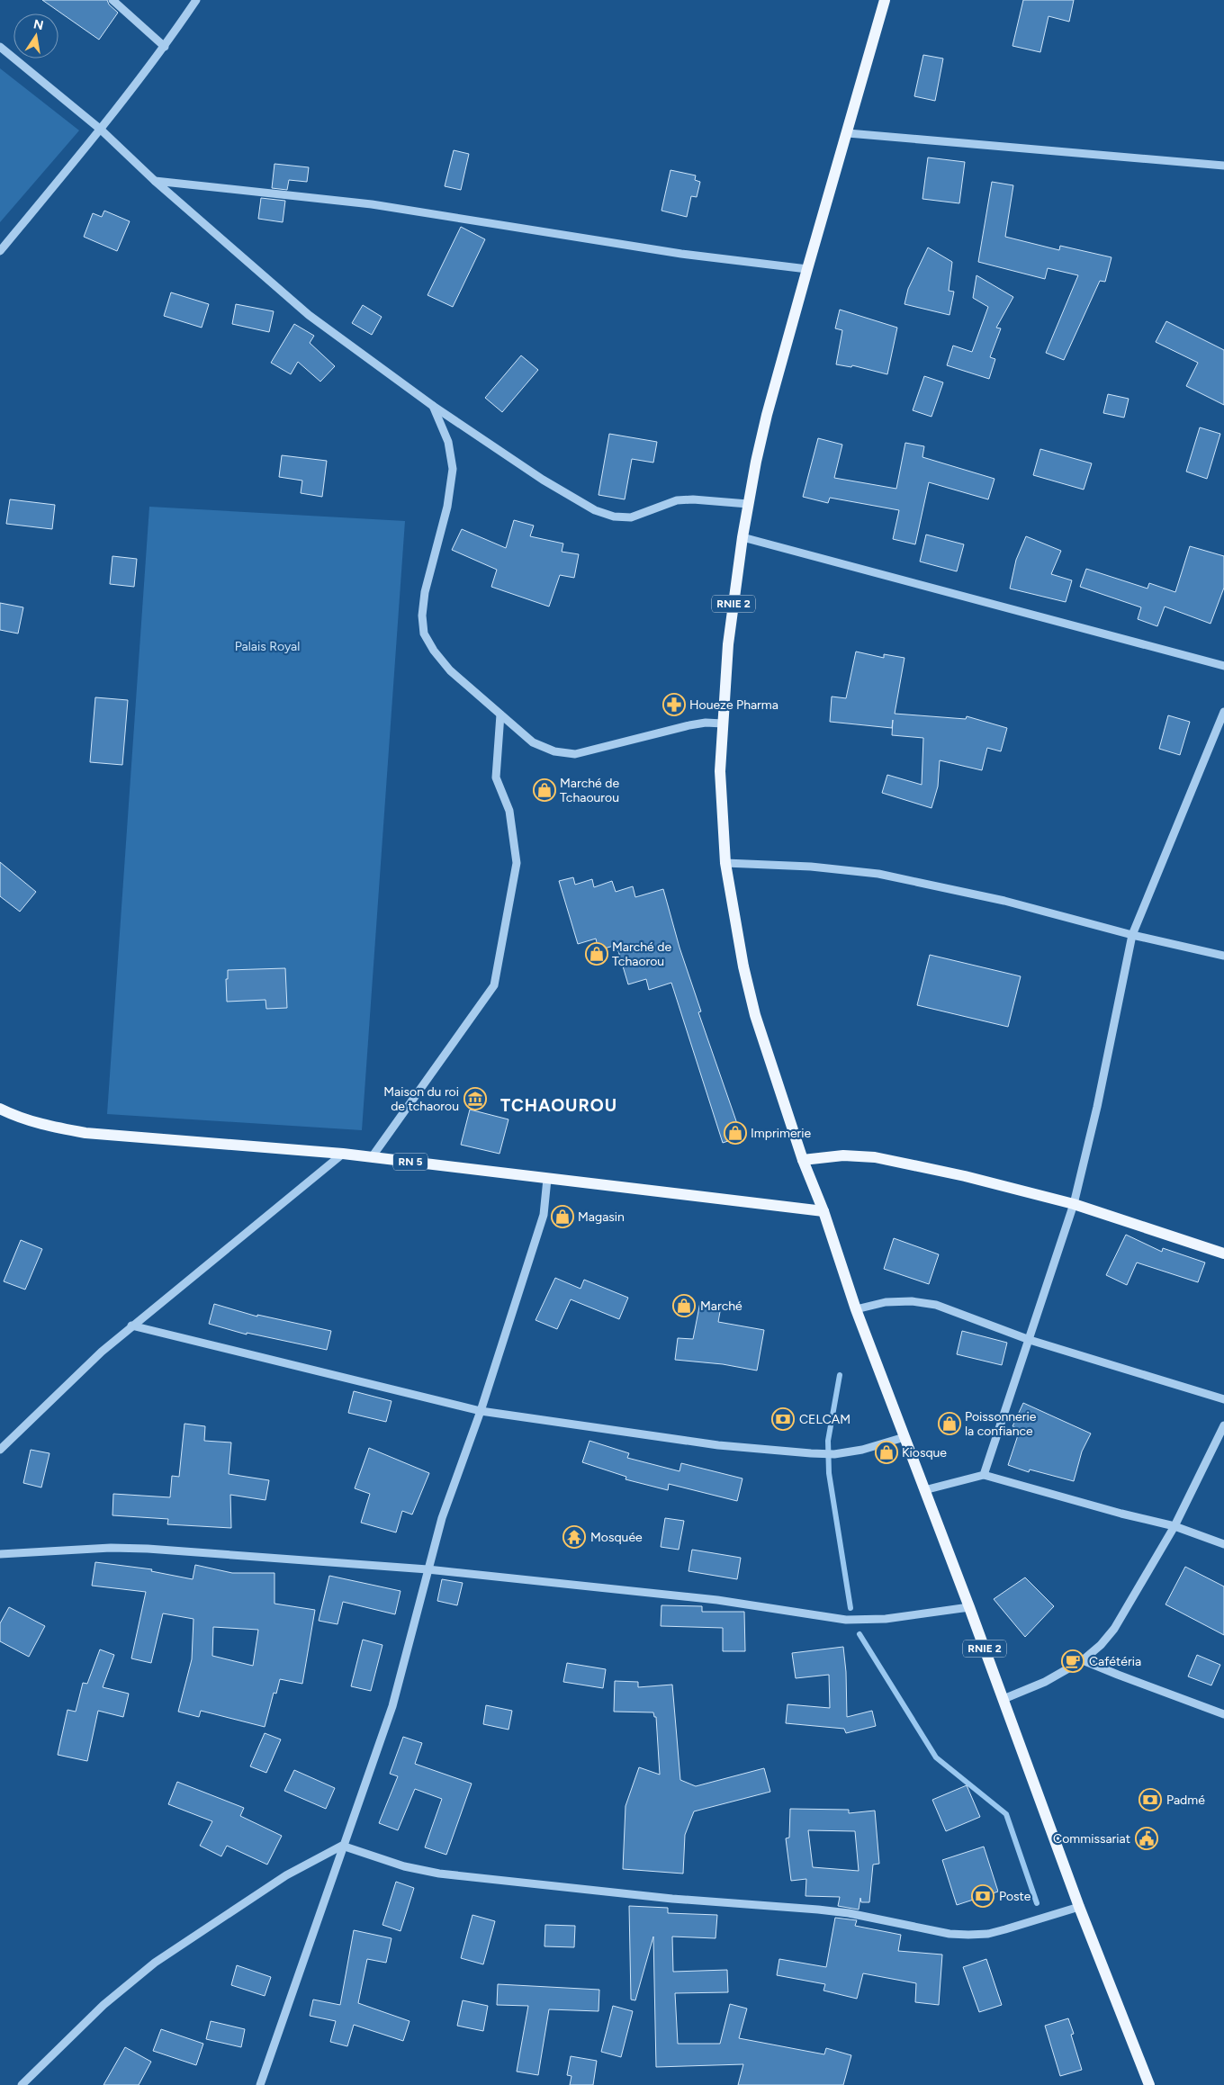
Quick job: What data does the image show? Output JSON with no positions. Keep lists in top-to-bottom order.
{
  "streets": {
    "main road": ["RNIE 2", "RN 5"]
  },
  "crossings": [
    ["RNIE 2", "RN 5"]
  ],
  "districts": ["TCHAOUROU"],
  "parks": ["Palais Royal"],
  "places": {
    "pharmacy": ["Houeze Pharma"],
    "shop": [
      "Marché de Tchaourou",
      "Marché de Tchaorou",
      "Imprimerie",
      "Magasin",
      "Marché",
      "Poissonnerie la confiance",
      "Kiosque"
    ],
    "museum": ["Maison du roi de tchaorou"],
    "bank": ["CELCAM", "Padmé", "Poste"],
    "temple": ["Mosquée"],
    "cafe": ["Cafétéria"],
    "public building": ["Commissariat"]
  },
  "north": "top"
}
